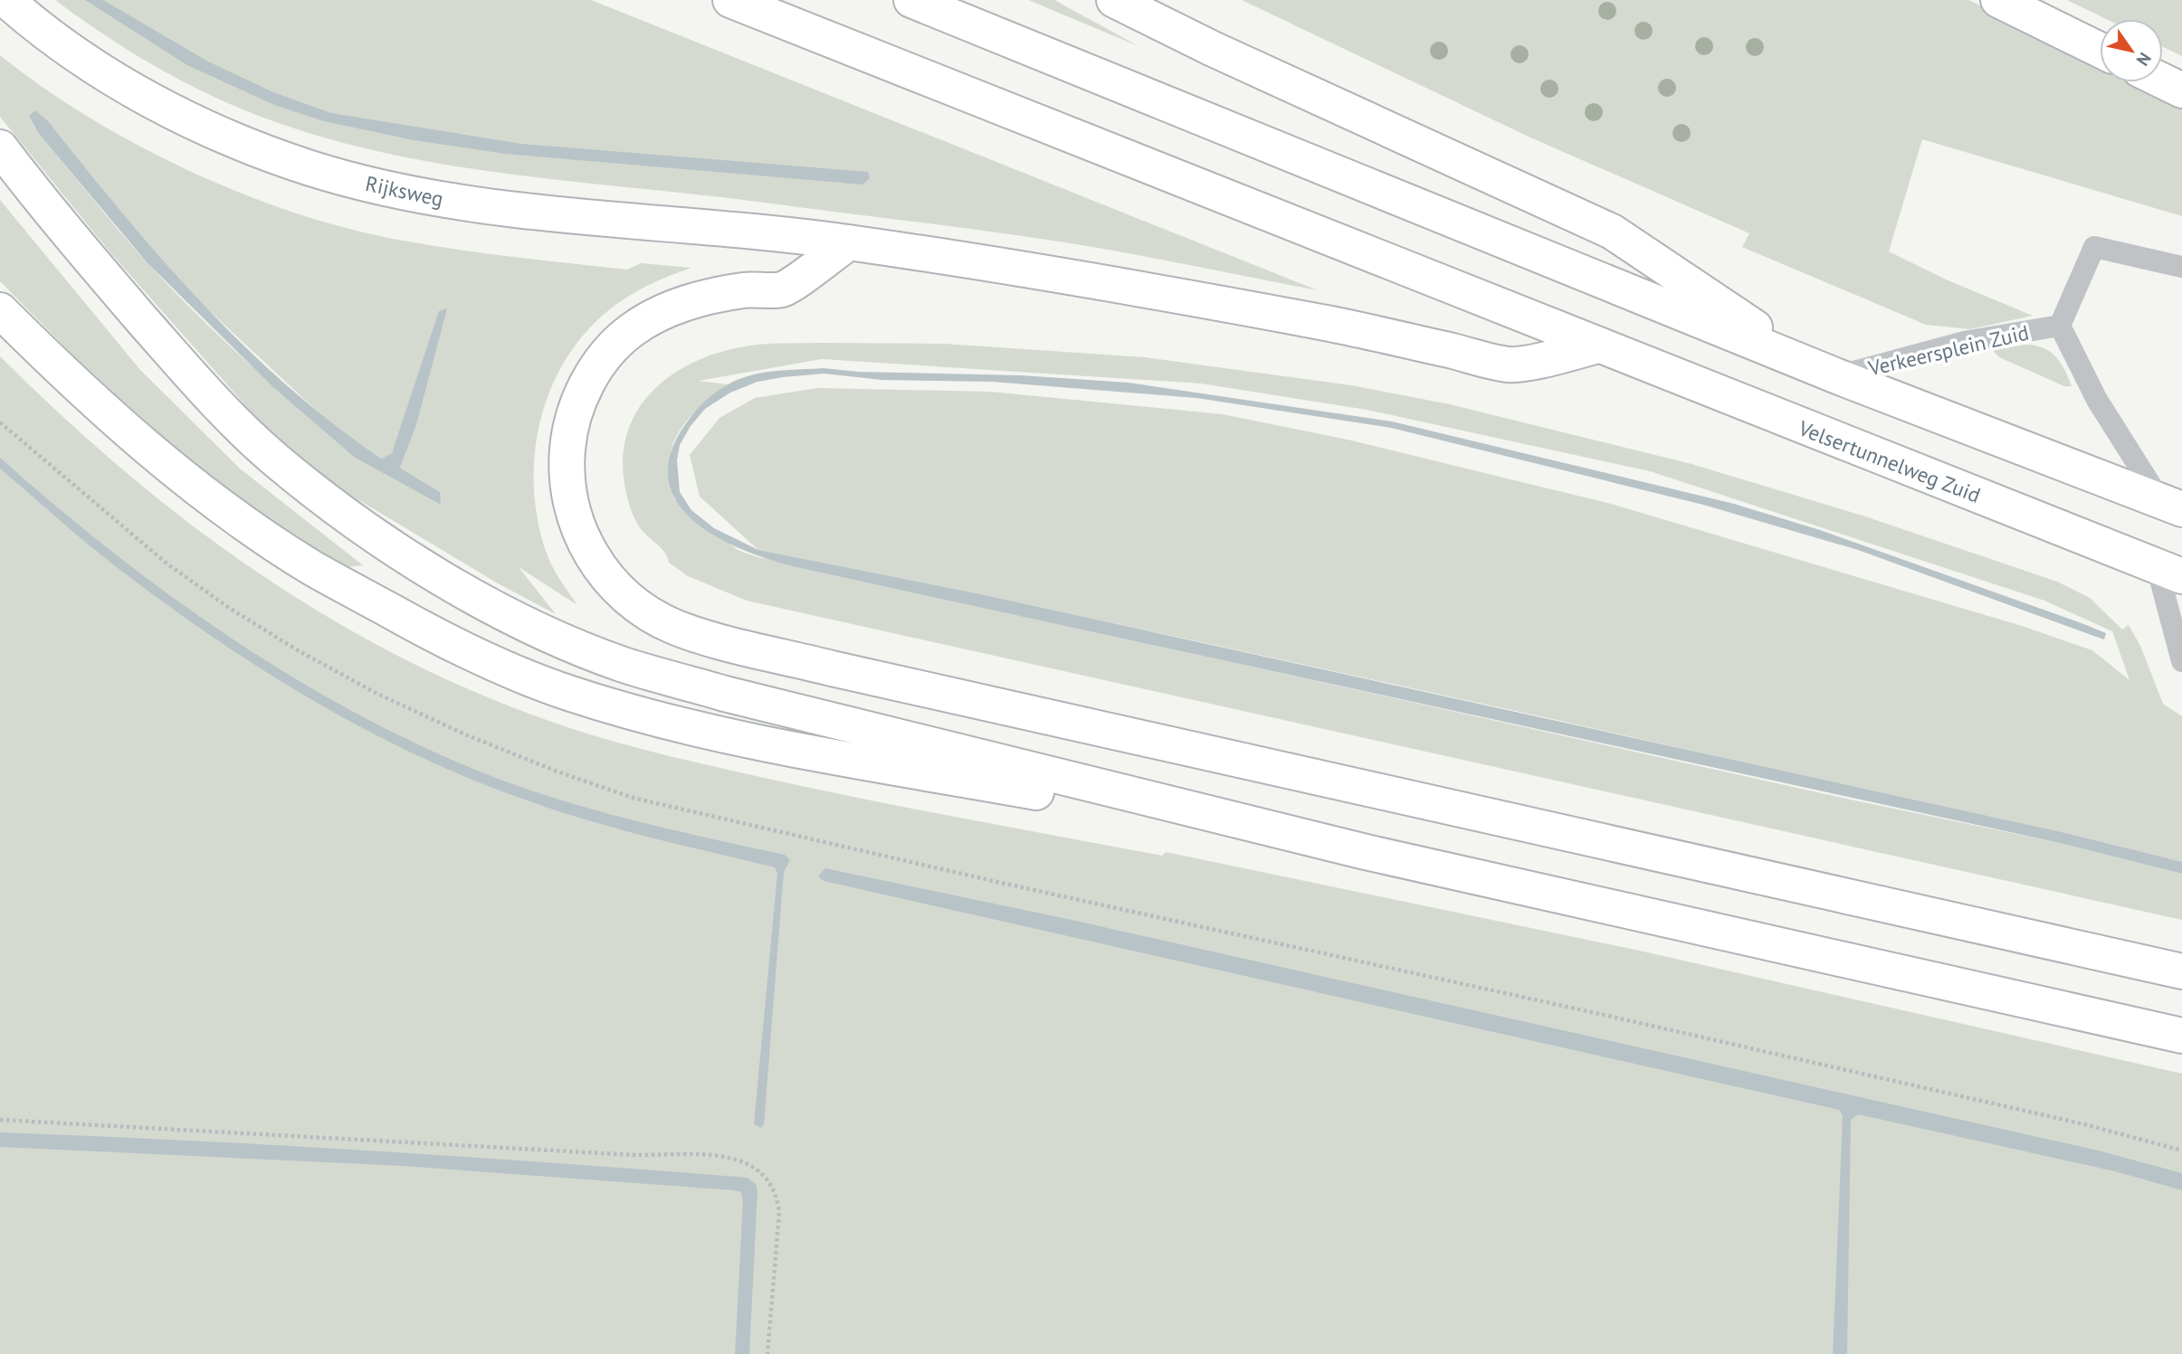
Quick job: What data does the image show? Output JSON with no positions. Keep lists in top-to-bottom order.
{
  "streets": {
    "highway": ["Rijksweg", "Velsertunnelweg Zuid"],
    "lane": ["Verkeersplein Zuid"]
  },
  "crossings": [
    ["Rijksweg", "Velsertunnelweg Zuid"]
  ],
  "north": "bottom right"
}
